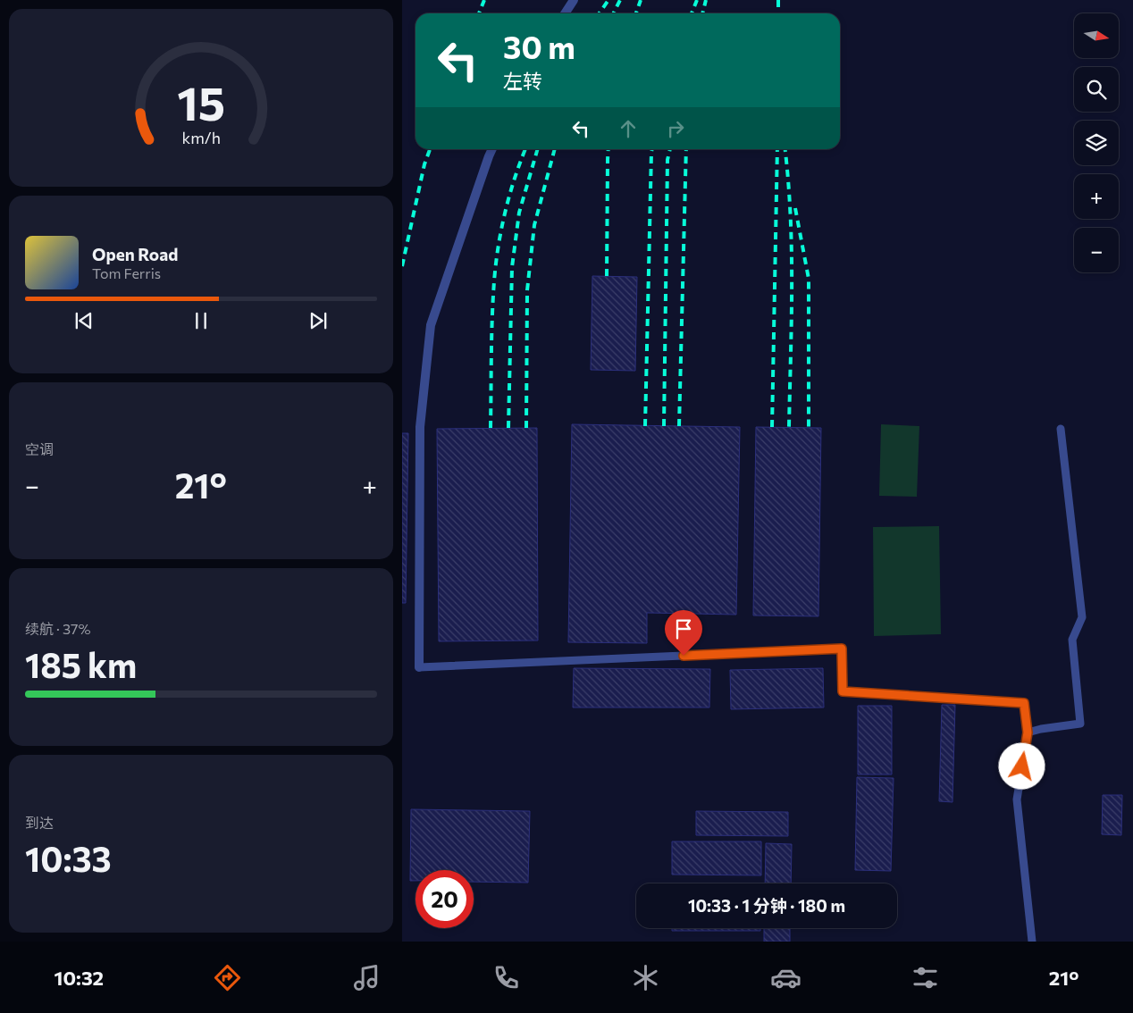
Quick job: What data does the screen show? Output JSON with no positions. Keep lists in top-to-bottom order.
{
  "north": "right",
  "page": {
    "map_buttons": ["+", "−"],
    "turn": ["30 m", "左转"],
    "song": ["Open Road", "Tom Ferris"],
    "tile": [
      "空调",
      ["续航 · 37%", "185 km"],
      ["到达", "10:33"]
    ],
    "heat": ["−", "21°", "+"],
    "limit": "20",
    "trip": "10:33 · 1 分钟 · 180 m",
    "tabs": ["10:32", "21°"],
    "gauge": ["15", "km/h"]
  }
}
